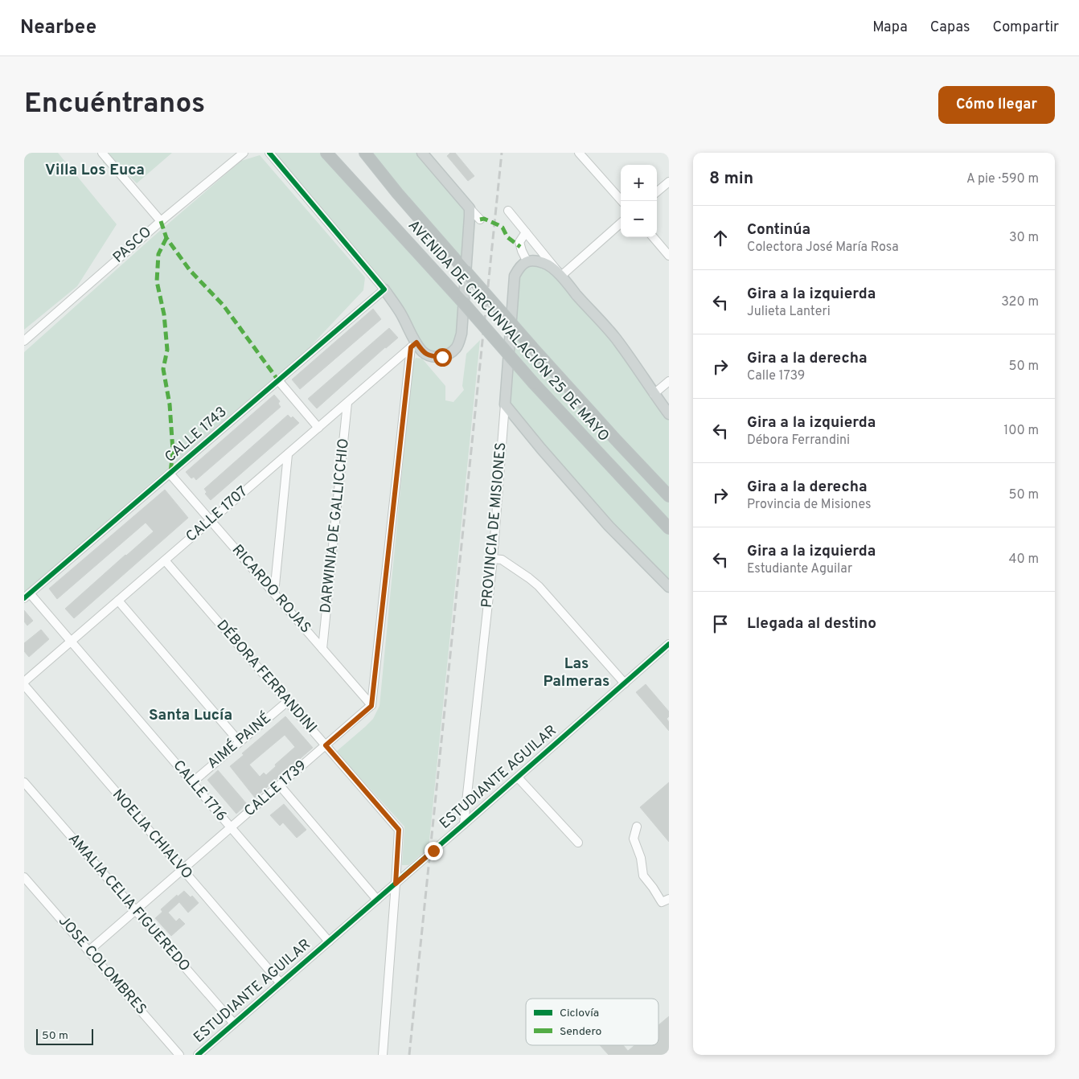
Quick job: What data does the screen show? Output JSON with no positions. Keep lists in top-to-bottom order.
{
  "streets": {
    "highway": ["AVENIDA DE CIRCUNVALACIÓN 25 DE MAYO"],
    "main road": ["PROVINCIA DE MISIONES"],
    "street": [
      "PASCO",
      "CALLE 1743",
      "CALLE 1707",
      "DARWINIA DE GALLICCHIO",
      "RICARDO ROJAS",
      "DÉBORA FERRANDINI",
      "AIMÉ PAINÉ",
      "ESTUDIANTE AGUILAR",
      "CALLE 1739",
      "CALLE 1716",
      "NOELIA CHIALVO",
      "AMALIA CELIA FIGUEREDO",
      "JOSE COLOMBRES"
    ]
  },
  "crossings": [
    ["CALLE 1743", "RICARDO ROJAS"],
    ["CALLE 1743", "CALLE 1716"],
    ["CALLE 1707", "DARWINIA DE GALLICCHIO"],
    ["CALLE 1707", "RICARDO ROJAS"],
    ["CALLE 1707", "DÉBORA FERRANDINI"],
    ["CALLE 1707", "CALLE 1716"],
    ["PROVINCIA DE MISIONES", "ESTUDIANTE AGUILAR"],
    ["DARWINIA DE GALLICCHIO", "RICARDO ROJAS"],
    ["RICARDO ROJAS", "CALLE 1739"],
    ["DÉBORA FERRANDINI", "AIMÉ PAINÉ"],
    ["DÉBORA FERRANDINI", "ESTUDIANTE AGUILAR"],
    ["DÉBORA FERRANDINI", "CALLE 1739"],
    ["AIMÉ PAINÉ", "CALLE 1716"],
    ["ESTUDIANTE AGUILAR", "CALLE 1716"],
    ["ESTUDIANTE AGUILAR", "NOELIA CHIALVO"],
    ["ESTUDIANTE AGUILAR", "AMALIA CELIA FIGUEREDO"],
    ["CALLE 1739", "CALLE 1716"],
    ["CALLE 1739", "NOELIA CHIALVO"],
    ["CALLE 1739", "AMALIA CELIA FIGUEREDO"],
    ["CALLE 1739", "JOSE COLOMBRES"]
  ],
  "districts": ["Villa Los Euca", "Las Palmeras", "Santa Lucía"],
  "legend": ["Ciclovía", "Sendero"],
  "scale_bar": "50 m",
  "page": {
    "header": "Nearbee",
    "nav": ["Mapa", "Capas", "Compartir"],
    "buttons": "Cómo llegar",
    "title": "Encuéntranos",
    "heading": ["8 min", "A pie · 590 m"],
    "map_buttons": ["+", "−"],
    "list": [
      ["Continúa", "Colectora José María Rosa", "30 m"],
      ["Gira a la izquierda", "Julieta Lanteri", "320 m"],
      ["Gira a la derecha", "Calle 1739", "50 m"],
      ["Gira a la izquierda", "Débora Ferrandini", "100 m"],
      ["Gira a la derecha", "Provincia de Misiones", "50 m"],
      ["Gira a la izquierda", "Estudiante Aguilar", "40 m"],
      "Llegada al destino"
    ],
    "scale": "50 m"
  }
}
